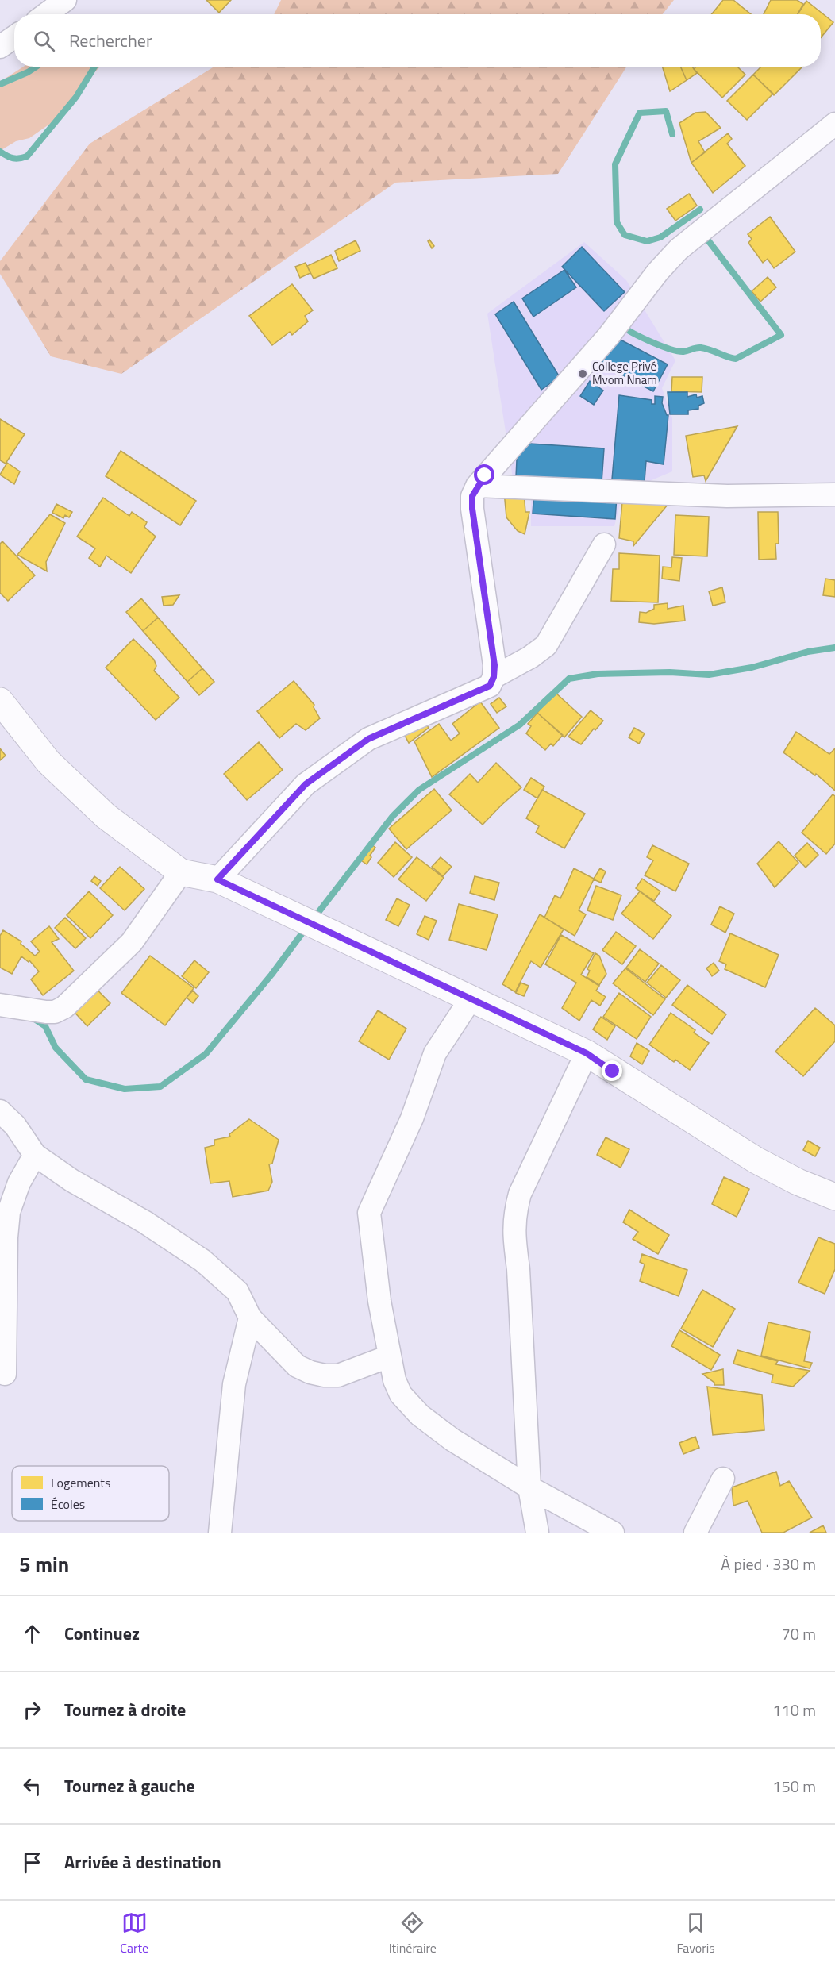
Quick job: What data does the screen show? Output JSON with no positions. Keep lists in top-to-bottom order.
{
  "places": ["College Privé Mvom Nnam"],
  "legend": ["Logements", "Écoles"],
  "page": {
    "search": "Rechercher",
    "heading": ["5 min", "À pied · 330 m"],
    "list": [
      ["Continuez", "70 m"],
      ["Tournez à droite", "110 m"],
      ["Tournez à gauche", "150 m"],
      "Arrivée à destination"
    ],
    "nav": ["Carte", "Itinéraire", "Favoris"]
  }
}
